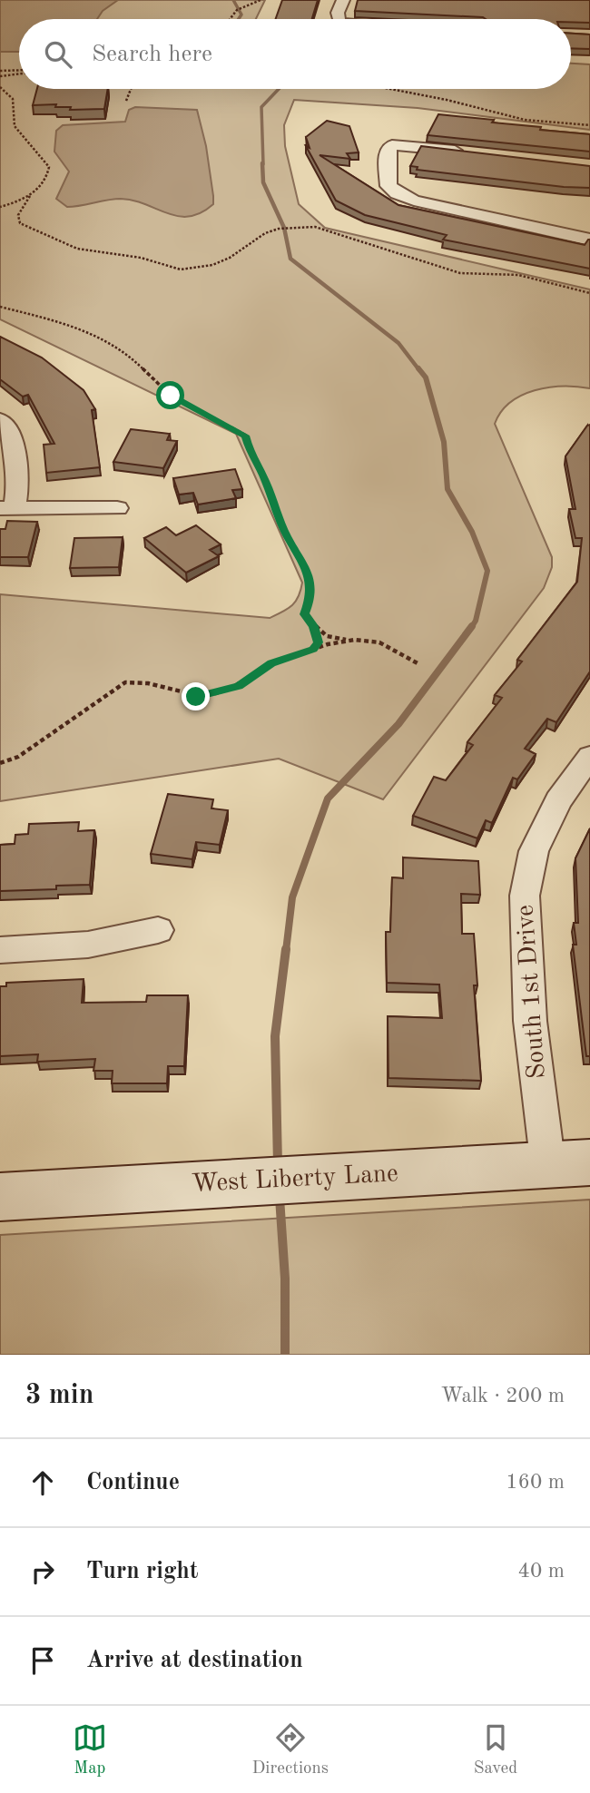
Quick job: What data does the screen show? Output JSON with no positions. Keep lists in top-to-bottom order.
{
  "streets": {
    "street": ["South 1st Drive", "West Liberty Lane"]
  },
  "crossings": [
    ["South 1st Drive", "West Liberty Lane"]
  ],
  "page": {
    "search": "Search here",
    "heading": ["3 min", "Walk · 200 m"],
    "list": [
      ["Continue", "160 m"],
      ["Turn right", "40 m"],
      "Arrive at destination"
    ],
    "nav": ["Map", "Directions", "Saved"]
  }
}
